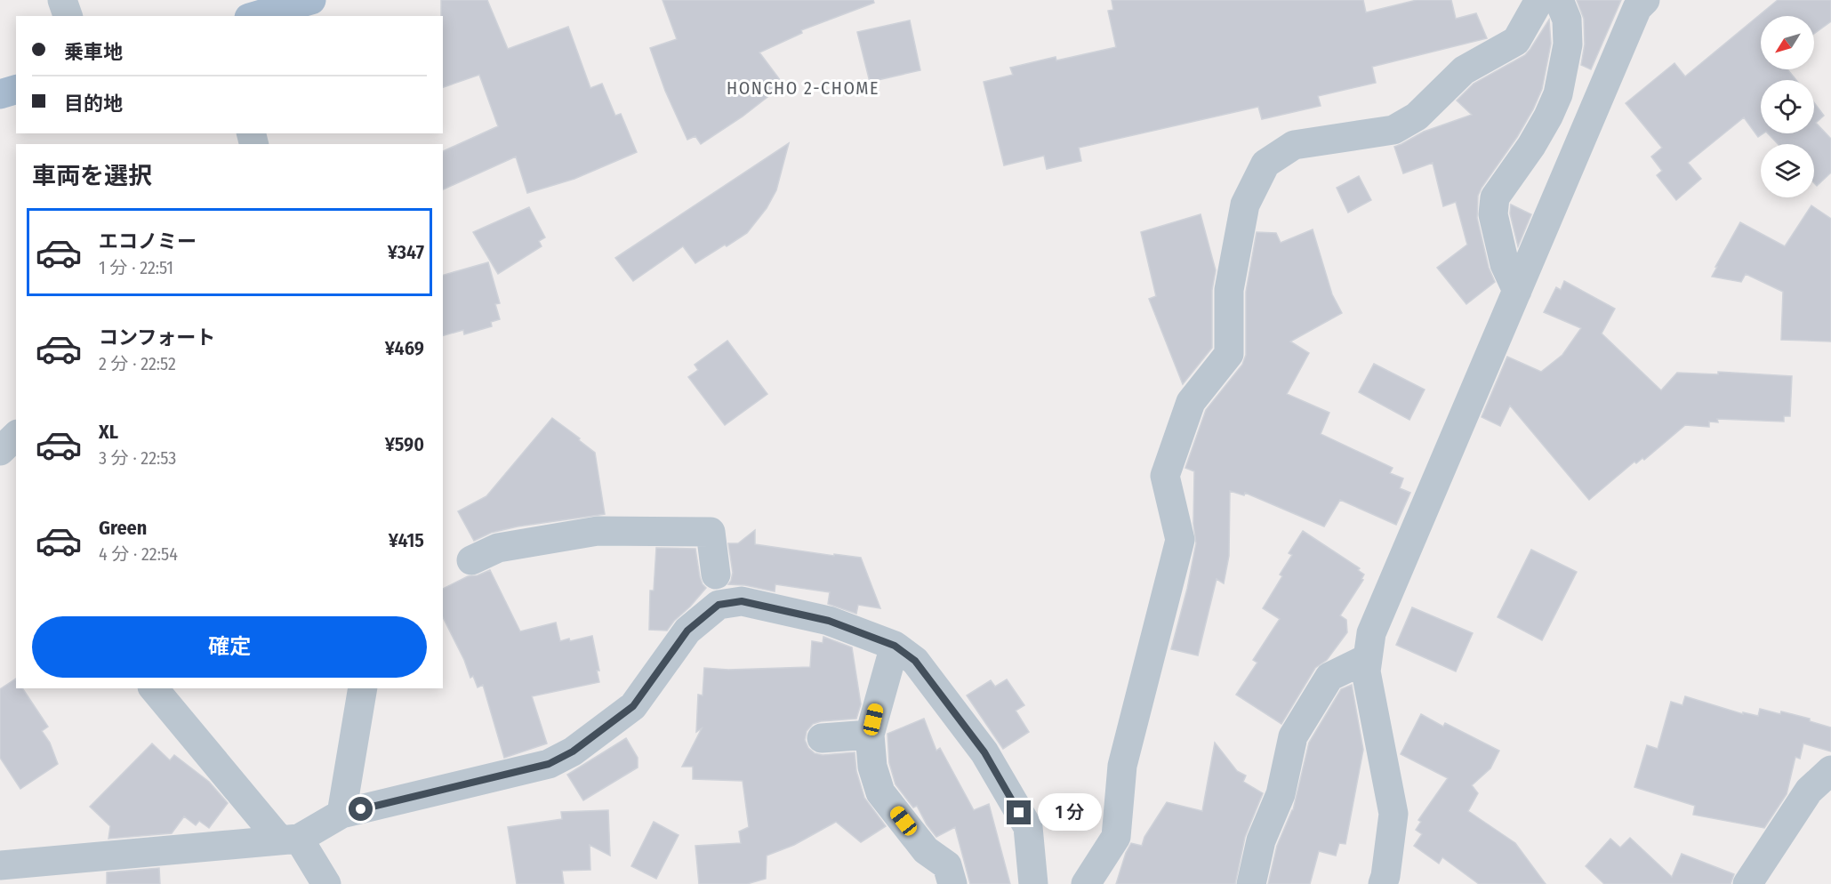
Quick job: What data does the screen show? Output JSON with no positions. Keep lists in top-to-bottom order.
{
  "districts": ["HONCHO 2-CHOME"],
  "north": "bottom left",
  "page": {
    "banner": ["乗車地", "目的地"],
    "heading": "車両を選択",
    "list": [
      {
        "name": "エコノミー",
        "note": "1 分 · 22:51",
        "value": "¥347"
      },
      {
        "name": "コンフォート",
        "note": "2 分 · 22:52",
        "value": "¥469"
      },
      {
        "name": "XL",
        "note": "3 分 · 22:53",
        "value": "¥590"
      },
      {
        "name": "Green",
        "note": "4 分 · 22:54",
        "value": "¥415"
      }
    ],
    "buttons": "確定",
    "bubble": "1 分"
  }
}
